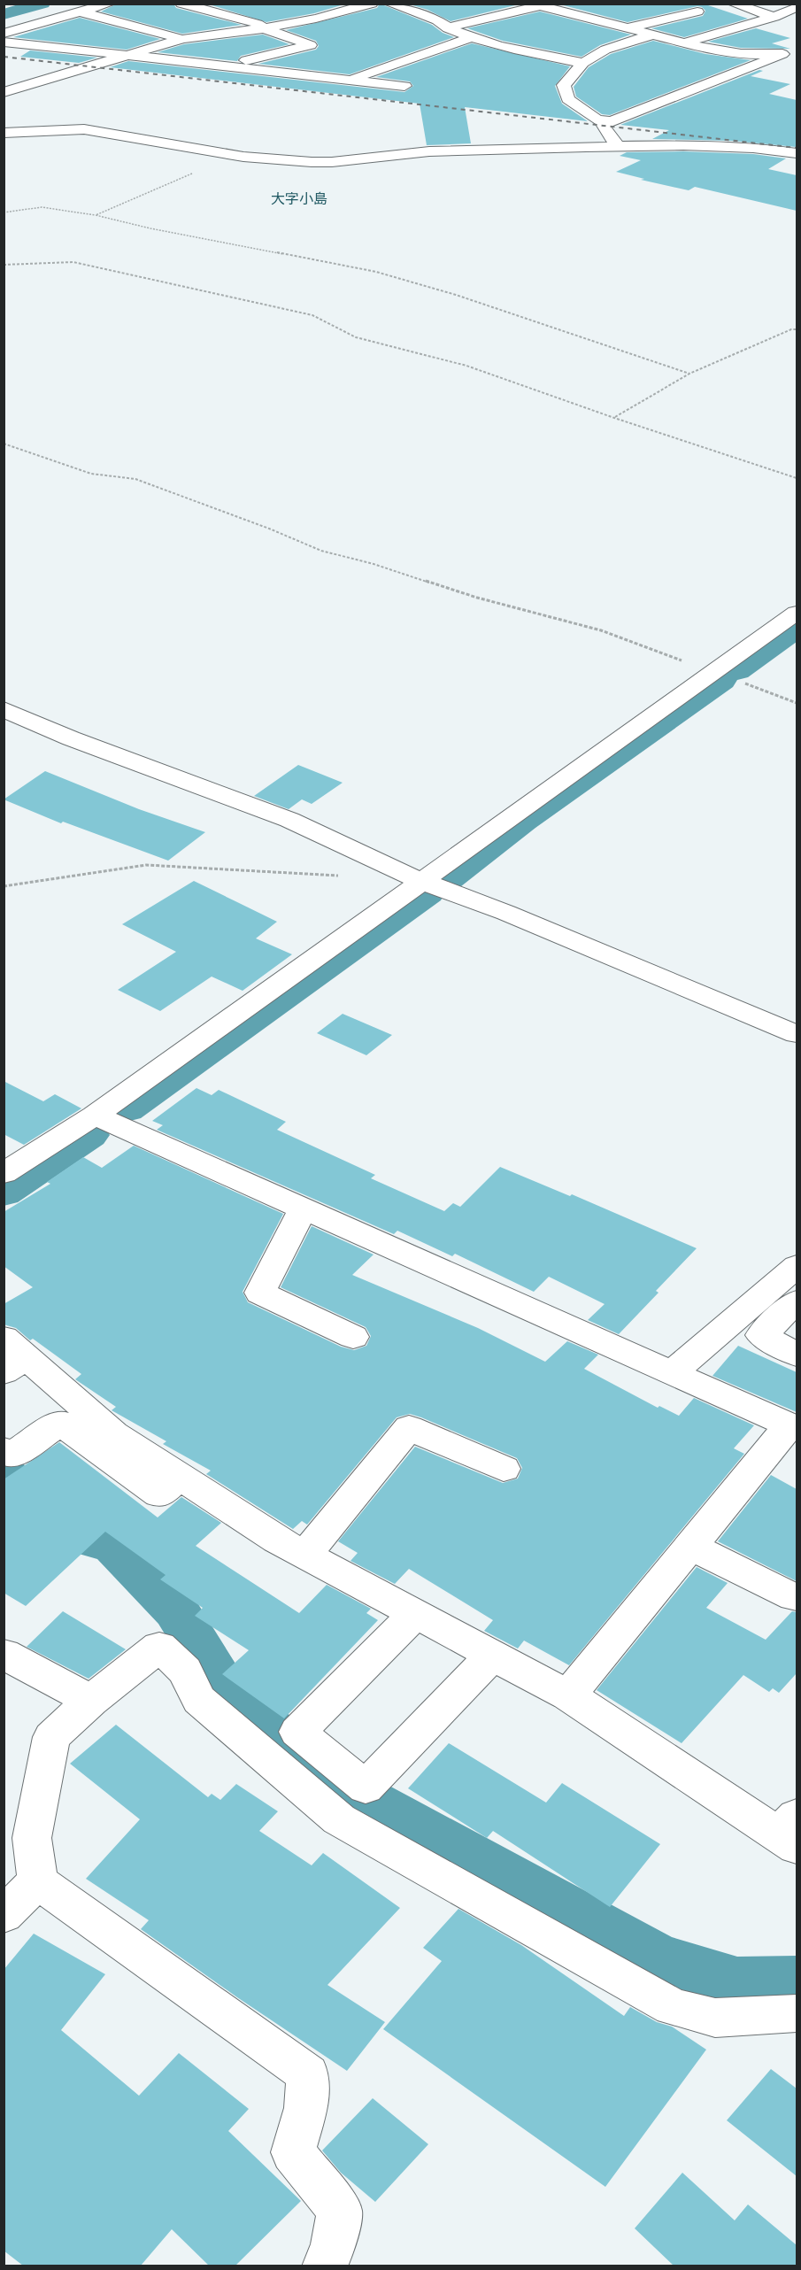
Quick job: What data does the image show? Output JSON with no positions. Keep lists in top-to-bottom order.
{
  "districts": ["大字小島"]
}
